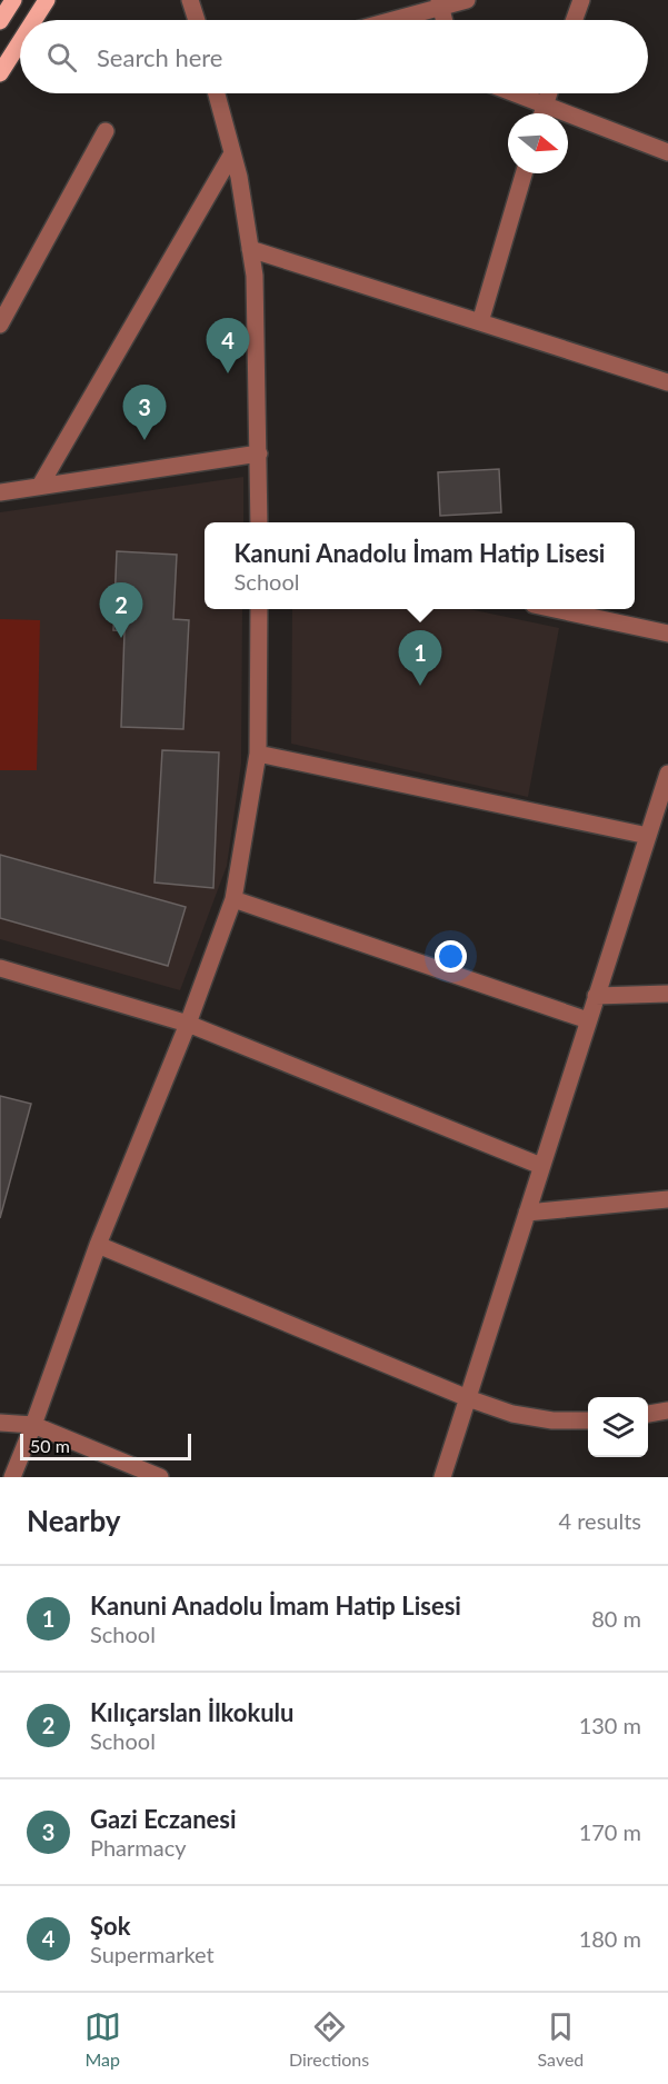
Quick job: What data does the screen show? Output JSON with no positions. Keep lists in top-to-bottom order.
{
  "scale_bar": "50 m",
  "north": "right",
  "page": {
    "search": "Search here",
    "pins": [
      "4",
      "3",
      "2",
      "1"
    ],
    "popup": ["Kanuni Anadolu İmam Hatip Lisesi", "School"],
    "scale": "50 m",
    "heading": ["Nearby", "4 results"],
    "list": [
      {
        "mark": "1",
        "name": "Kanuni Anadolu İmam Hatip Lisesi",
        "note": "School",
        "value": "80 m"
      },
      {
        "mark": "2",
        "name": "Kılıçarslan İlkokulu",
        "note": "School",
        "value": "130 m"
      },
      {
        "mark": "3",
        "name": "Gazi Eczanesi",
        "note": "Pharmacy",
        "value": "170 m"
      },
      {
        "mark": "4",
        "name": "Şok",
        "note": "Supermarket",
        "value": "180 m"
      }
    ],
    "nav": ["Map", "Directions", "Saved"]
  }
}
